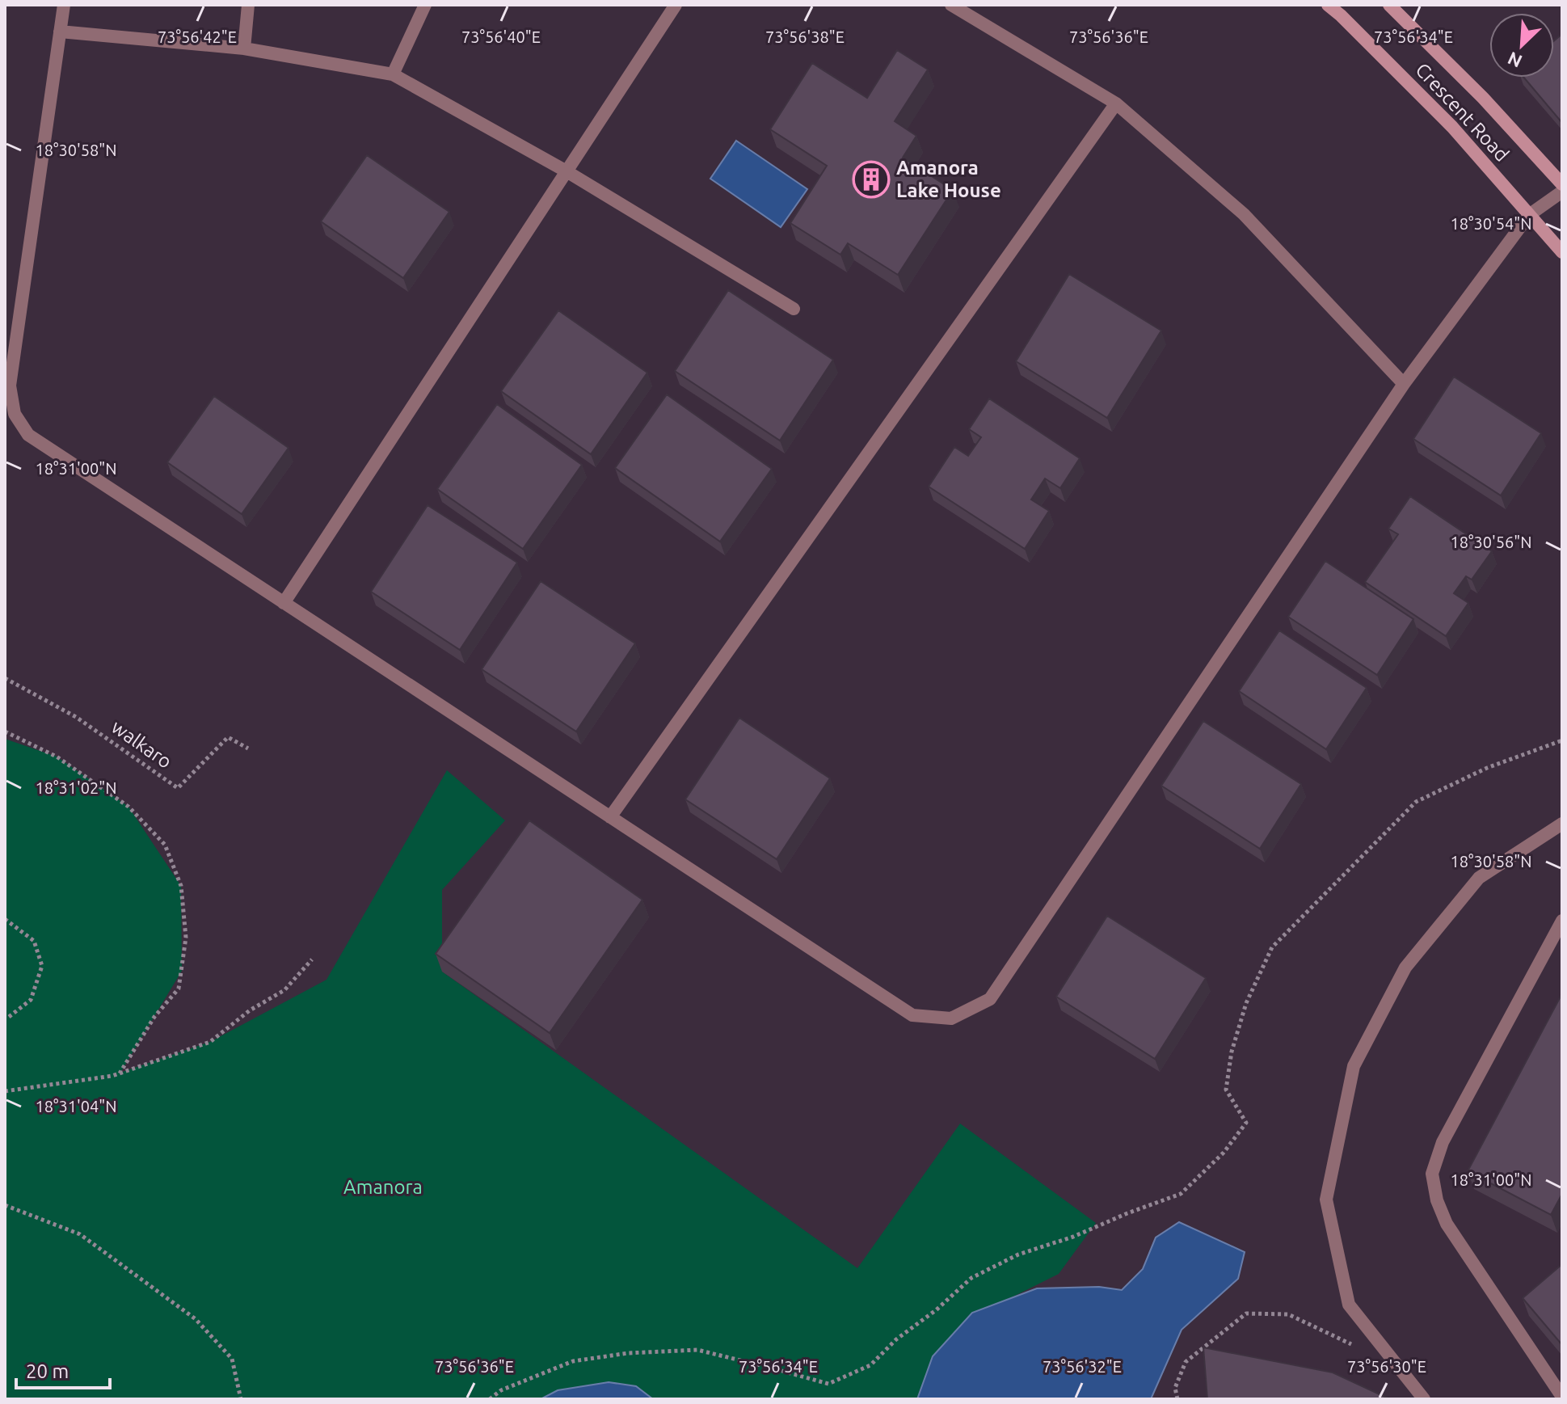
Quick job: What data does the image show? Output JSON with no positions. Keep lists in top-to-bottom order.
{
  "streets": {
    "main road": ["Crescent Road"],
    "path": ["walkaro"]
  },
  "parks": ["Amanora"],
  "places": {
    "building": ["Amanora Lake House"]
  },
  "scale_bar": "20 m",
  "north": "bottom left",
  "coordinates": [
    "73°56'42\"E",
    "73°56'40\"E",
    "73°56'38\"E",
    "73°56'36\"E",
    "73°56'34\"E",
    "18°30'58\"N",
    "18°30'54\"N",
    "18°31'00\"N",
    "18°30'56\"N",
    "18°31'02\"N",
    "18°31'04\"N",
    "73°56'32\"E",
    "73°56'30\"E"
  ]
}
